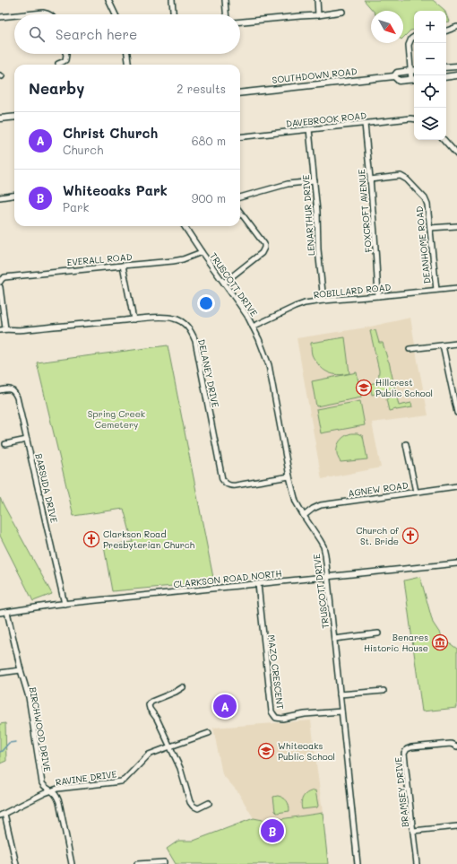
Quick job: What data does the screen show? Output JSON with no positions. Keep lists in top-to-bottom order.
{
  "streets": {
    "main road": ["SOUTHDOWN ROAD"],
    "street": [
      "DAVEBROOK ROAD",
      "FOXCROFT AVENUE",
      "LENARTHUR DRIVE",
      "DEANHOME ROAD",
      "EVERALL ROAD",
      "TRUSCOTT DRIVE",
      "ROBILLARD ROAD",
      "DELANEY DRIVE",
      "BARSUDA DRIVE",
      "AGNEW ROAD",
      "CLARKSON ROAD NORTH",
      "MAZO CRESCENT",
      "BIRCHWOOD DRIVE",
      "RAVINE DRIVE",
      "BRAMSEY DRIVE"
    ]
  },
  "crossings": [
    ["DAVEBROOK ROAD", "FOXCROFT AVENUE"],
    ["DAVEBROOK ROAD", "LENARTHUR DRIVE"],
    ["FOXCROFT AVENUE", "DEANHOME ROAD"],
    ["FOXCROFT AVENUE", "ROBILLARD ROAD"],
    ["LENARTHUR DRIVE", "ROBILLARD ROAD"],
    ["DEANHOME ROAD", "ROBILLARD ROAD"],
    ["EVERALL ROAD", "TRUSCOTT DRIVE"],
    ["TRUSCOTT DRIVE", "ROBILLARD ROAD"],
    ["TRUSCOTT DRIVE", "DELANEY DRIVE"],
    ["TRUSCOTT DRIVE", "AGNEW ROAD"],
    ["TRUSCOTT DRIVE", "CLARKSON ROAD NORTH"],
    ["TRUSCOTT DRIVE", "MAZO CRESCENT"],
    ["BARSUDA DRIVE", "CLARKSON ROAD NORTH"],
    ["CLARKSON ROAD NORTH", "MAZO CRESCENT"],
    ["CLARKSON ROAD NORTH", "BIRCHWOOD DRIVE"],
    ["BIRCHWOOD DRIVE", "RAVINE DRIVE"]
  ],
  "parks": ["Spring Creek Cemetery"],
  "places": {
    "school or university": ["Hillcrest Public School", "Whiteoaks Public School"],
    "church": ["Church of St. Bride", "Clarkson Road Presbyterian Church"],
    "museum": ["Benares Historic House"]
  },
  "north": "bottom right",
  "page": {
    "map_buttons": ["+", "−"],
    "search": "Search here",
    "heading": ["Nearby", "2 results"],
    "list": [
      {
        "mark": "A",
        "name": "Christ Church",
        "note": "Church",
        "value": "680 m"
      },
      {
        "mark": "B",
        "name": "Whiteoaks Park",
        "note": "Park",
        "value": "900 m"
      }
    ],
    "pins": ["A", "B"]
  }
}
